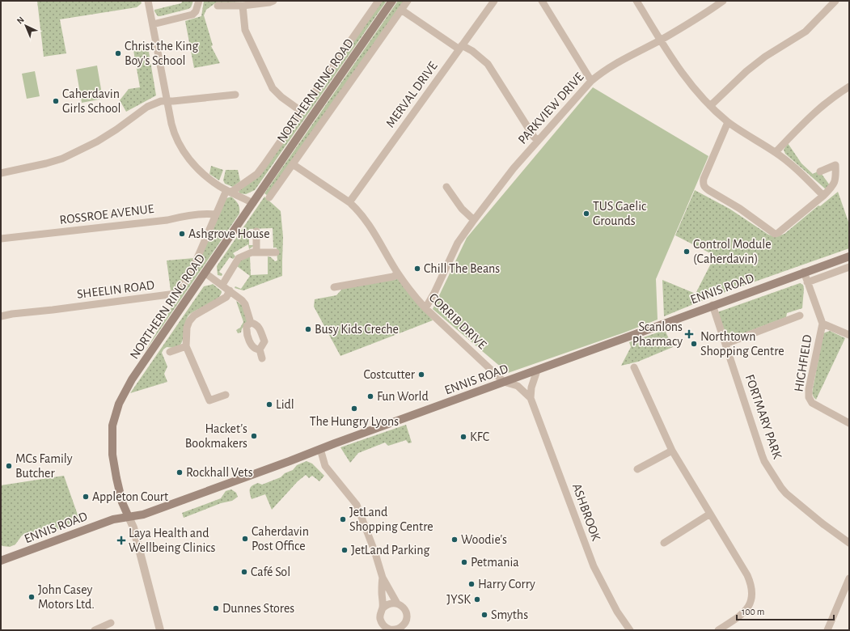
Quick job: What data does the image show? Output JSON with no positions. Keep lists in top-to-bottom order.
{
  "streets": {
    "main road": ["NORTHERN RING ROAD", "ENNIS ROAD"],
    "street": [
      "MERVAL DRIVE",
      "PARKVIEW DRIVE",
      "ROSSROE AVENUE",
      "SHEELIN ROAD",
      "CORRIB DRIVE",
      "HIGHFIELD",
      "FORTMARY PARK",
      "ASHBROOK"
    ]
  },
  "crossings": [
    ["NORTHERN RING ROAD", "ENNIS ROAD"],
    ["MERVAL DRIVE", "CORRIB DRIVE"],
    ["PARKVIEW DRIVE", "CORRIB DRIVE"],
    ["ROSSROE AVENUE", "SHEELIN ROAD"],
    ["ENNIS ROAD", "CORRIB DRIVE"],
    ["ENNIS ROAD", "HIGHFIELD"],
    ["ENNIS ROAD", "FORTMARY PARK"],
    ["ENNIS ROAD", "ASHBROOK"],
    ["CORRIB DRIVE", "ASHBROOK"]
  ],
  "places": {
    "other": [
      "Christ the King Boy's School",
      "Caherdavin Girls School",
      "TUS Gaelic Grounds",
      "Ashgrove House",
      "Control Module (Caherdavin)",
      "Chill The Beans",
      "Busy Kids Creche",
      "Northtown Shopping Centre",
      "Costcutter",
      "Fun World",
      "Lidl",
      "The Hungry Lyons",
      "Hacket's Bookmakers",
      "KFC",
      "MCs Family Butcher",
      "Rockhall Vets",
      "Appleton Court",
      "JetLand Shopping Centre",
      "Caherdavin Post Office",
      "Woodie's",
      "JetLand Parking",
      "Petmania",
      "Café Sol",
      "Harry Corry",
      "John Casey Motors Ltd.",
      "JYSK",
      "Dunnes Stores",
      "Smyths"
    ],
    "health": ["Scanlons Pharmacy", "Laya Health and Wellbeing Clinics"]
  },
  "scale_bar": "100 m",
  "north": "top left"
}
